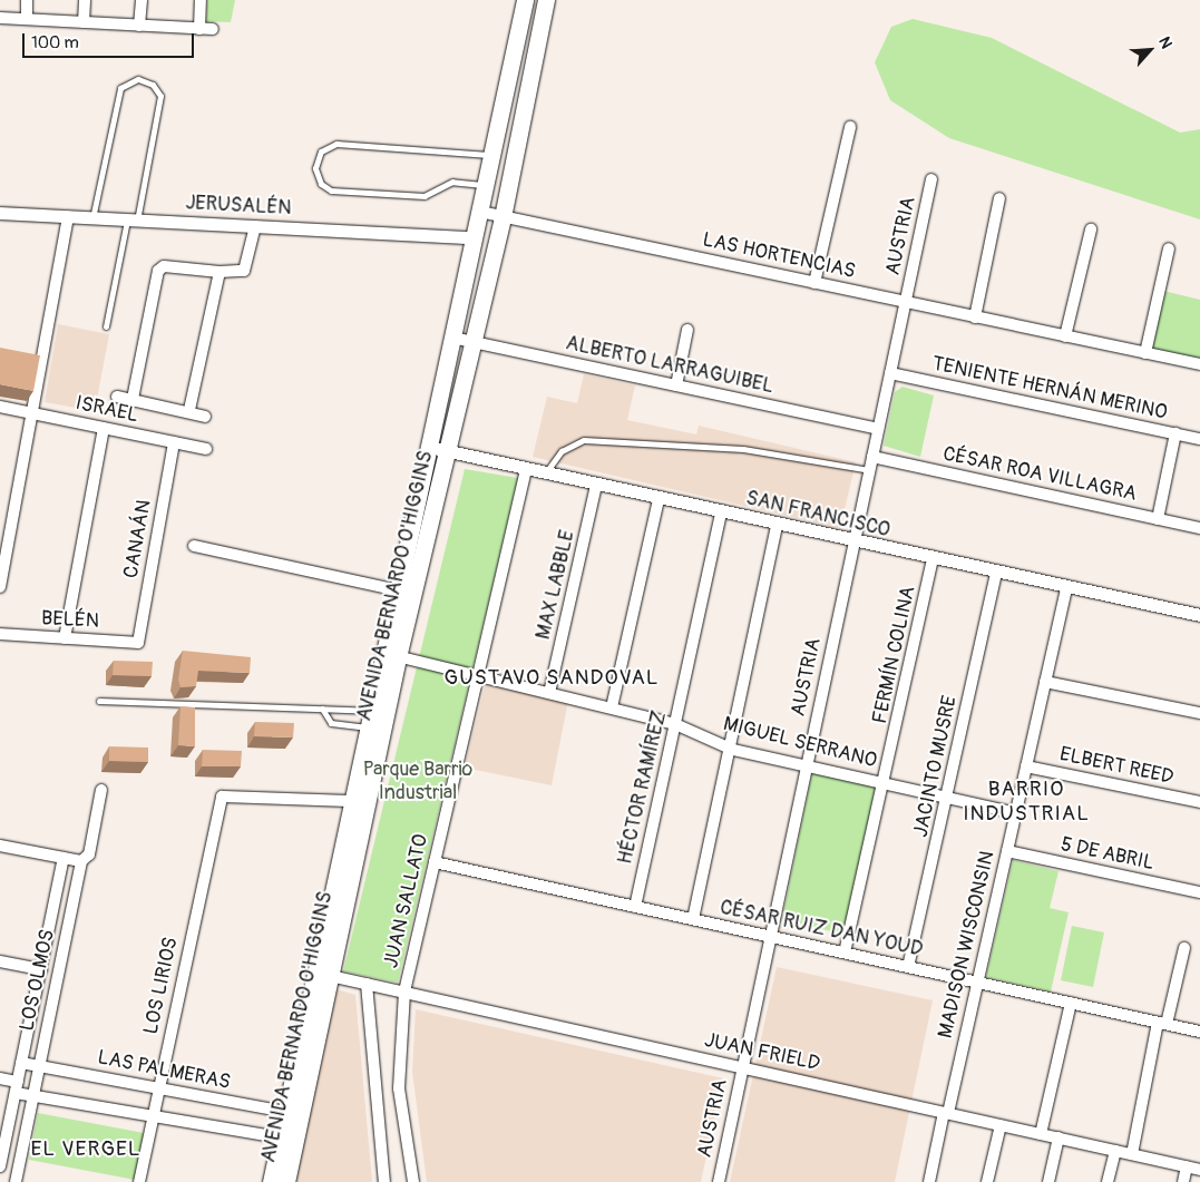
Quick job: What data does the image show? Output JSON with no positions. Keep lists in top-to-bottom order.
{
  "streets": {
    "main road": ["AVENIDA BERNARDO O'HIGGINS"],
    "street": [
      "JERUSALÉN",
      "AUSTRIA",
      "LAS HORTENCIAS",
      "ALBERTO LARRAGUIBEL",
      "TENIENTE HERNÁN MERINO",
      "ISRAEL",
      "CÉSAR ROA VILLAGRA",
      "SAN FRANCISCO",
      "CANAÁN",
      "MAX LABBLE",
      "BELÉN",
      "FERMÍN COLINA",
      "MIGUEL SERRANO",
      "JACINTO MUSRE",
      "ELBERT REED",
      "HÉCTOR RAMÍREZ",
      "5 DE ABRIL",
      "JUAN SALLATO",
      "CÉSAR RUIZ DAN YOUD",
      "MADISON WISCONSIN",
      "LOS OLMOS",
      "LOS LIRIOS",
      "JUAN FRIELD",
      "LAS PALMERAS"
    ]
  },
  "crossings": [
    ["JERUSALÉN", "AVENIDA BERNARDO O'HIGGINS"],
    ["AUSTRIA", "LAS HORTENCIAS"],
    ["AUSTRIA", "ALBERTO LARRAGUIBEL"],
    ["AUSTRIA", "TENIENTE HERNÁN MERINO"],
    ["AUSTRIA", "CÉSAR ROA VILLAGRA"],
    ["AUSTRIA", "SAN FRANCISCO"],
    ["AUSTRIA", "MIGUEL SERRANO"],
    ["AUSTRIA", "CÉSAR RUIZ DAN YOUD"],
    ["AUSTRIA", "JUAN FRIELD"],
    ["LAS HORTENCIAS", "AVENIDA BERNARDO O'HIGGINS"],
    ["ALBERTO LARRAGUIBEL", "AVENIDA BERNARDO O'HIGGINS"],
    ["ISRAEL", "CANAÁN"],
    ["SAN FRANCISCO", "MAX LABBLE"],
    ["SAN FRANCISCO", "AVENIDA BERNARDO O'HIGGINS"],
    ["SAN FRANCISCO", "FERMÍN COLINA"],
    ["SAN FRANCISCO", "JACINTO MUSRE"],
    ["SAN FRANCISCO", "HÉCTOR RAMÍREZ"],
    ["SAN FRANCISCO", "JUAN SALLATO"],
    ["SAN FRANCISCO", "MADISON WISCONSIN"],
    ["CANAÁN", "BELÉN"],
    ["MAX LABBLE", "MIGUEL SERRANO"],
    ["AVENIDA BERNARDO O'HIGGINS", "MIGUEL SERRANO"],
    ["AVENIDA BERNARDO O'HIGGINS", "LOS LIRIOS"],
    ["AVENIDA BERNARDO O'HIGGINS", "JUAN FRIELD"],
    ["AVENIDA BERNARDO O'HIGGINS", "LAS PALMERAS"],
    ["FERMÍN COLINA", "MIGUEL SERRANO"],
    ["FERMÍN COLINA", "CÉSAR RUIZ DAN YOUD"],
    ["MIGUEL SERRANO", "JACINTO MUSRE"],
    ["MIGUEL SERRANO", "HÉCTOR RAMÍREZ"],
    ["MIGUEL SERRANO", "JUAN SALLATO"],
    ["MIGUEL SERRANO", "MADISON WISCONSIN"],
    ["JACINTO MUSRE", "CÉSAR RUIZ DAN YOUD"],
    ["ELBERT REED", "MADISON WISCONSIN"],
    ["HÉCTOR RAMÍREZ", "CÉSAR RUIZ DAN YOUD"],
    ["5 DE ABRIL", "MADISON WISCONSIN"],
    ["JUAN SALLATO", "CÉSAR RUIZ DAN YOUD"],
    ["JUAN SALLATO", "JUAN FRIELD"],
    ["CÉSAR RUIZ DAN YOUD", "MADISON WISCONSIN"],
    ["MADISON WISCONSIN", "JUAN FRIELD"],
    ["LOS OLMOS", "LAS PALMERAS"],
    ["LOS LIRIOS", "LAS PALMERAS"]
  ],
  "districts": ["GUSTAVO SANDOVAL", "BARRIO INDUSTRIAL", "EL VERGEL"],
  "parks": ["Parque Barrio Industrial"],
  "scale_bar": "100 m",
  "north": "top right"
}
